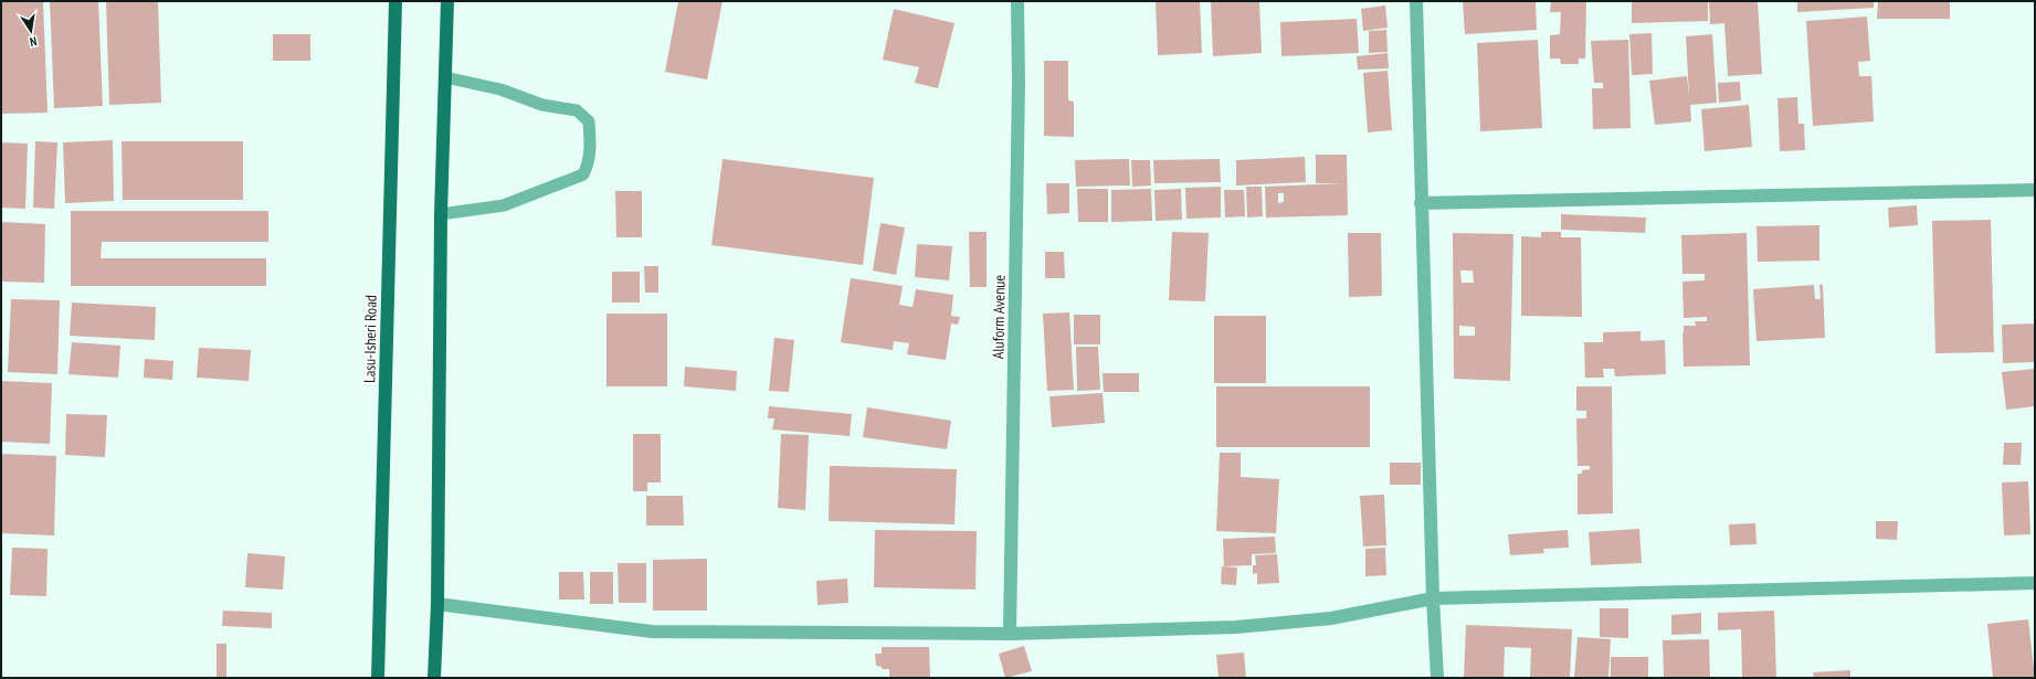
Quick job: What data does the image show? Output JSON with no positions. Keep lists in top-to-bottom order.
{
  "streets": {
    "main road": ["Lasu-Isheri Road"],
    "street": ["Aluform Avenue"]
  },
  "north": "bottom"
}
